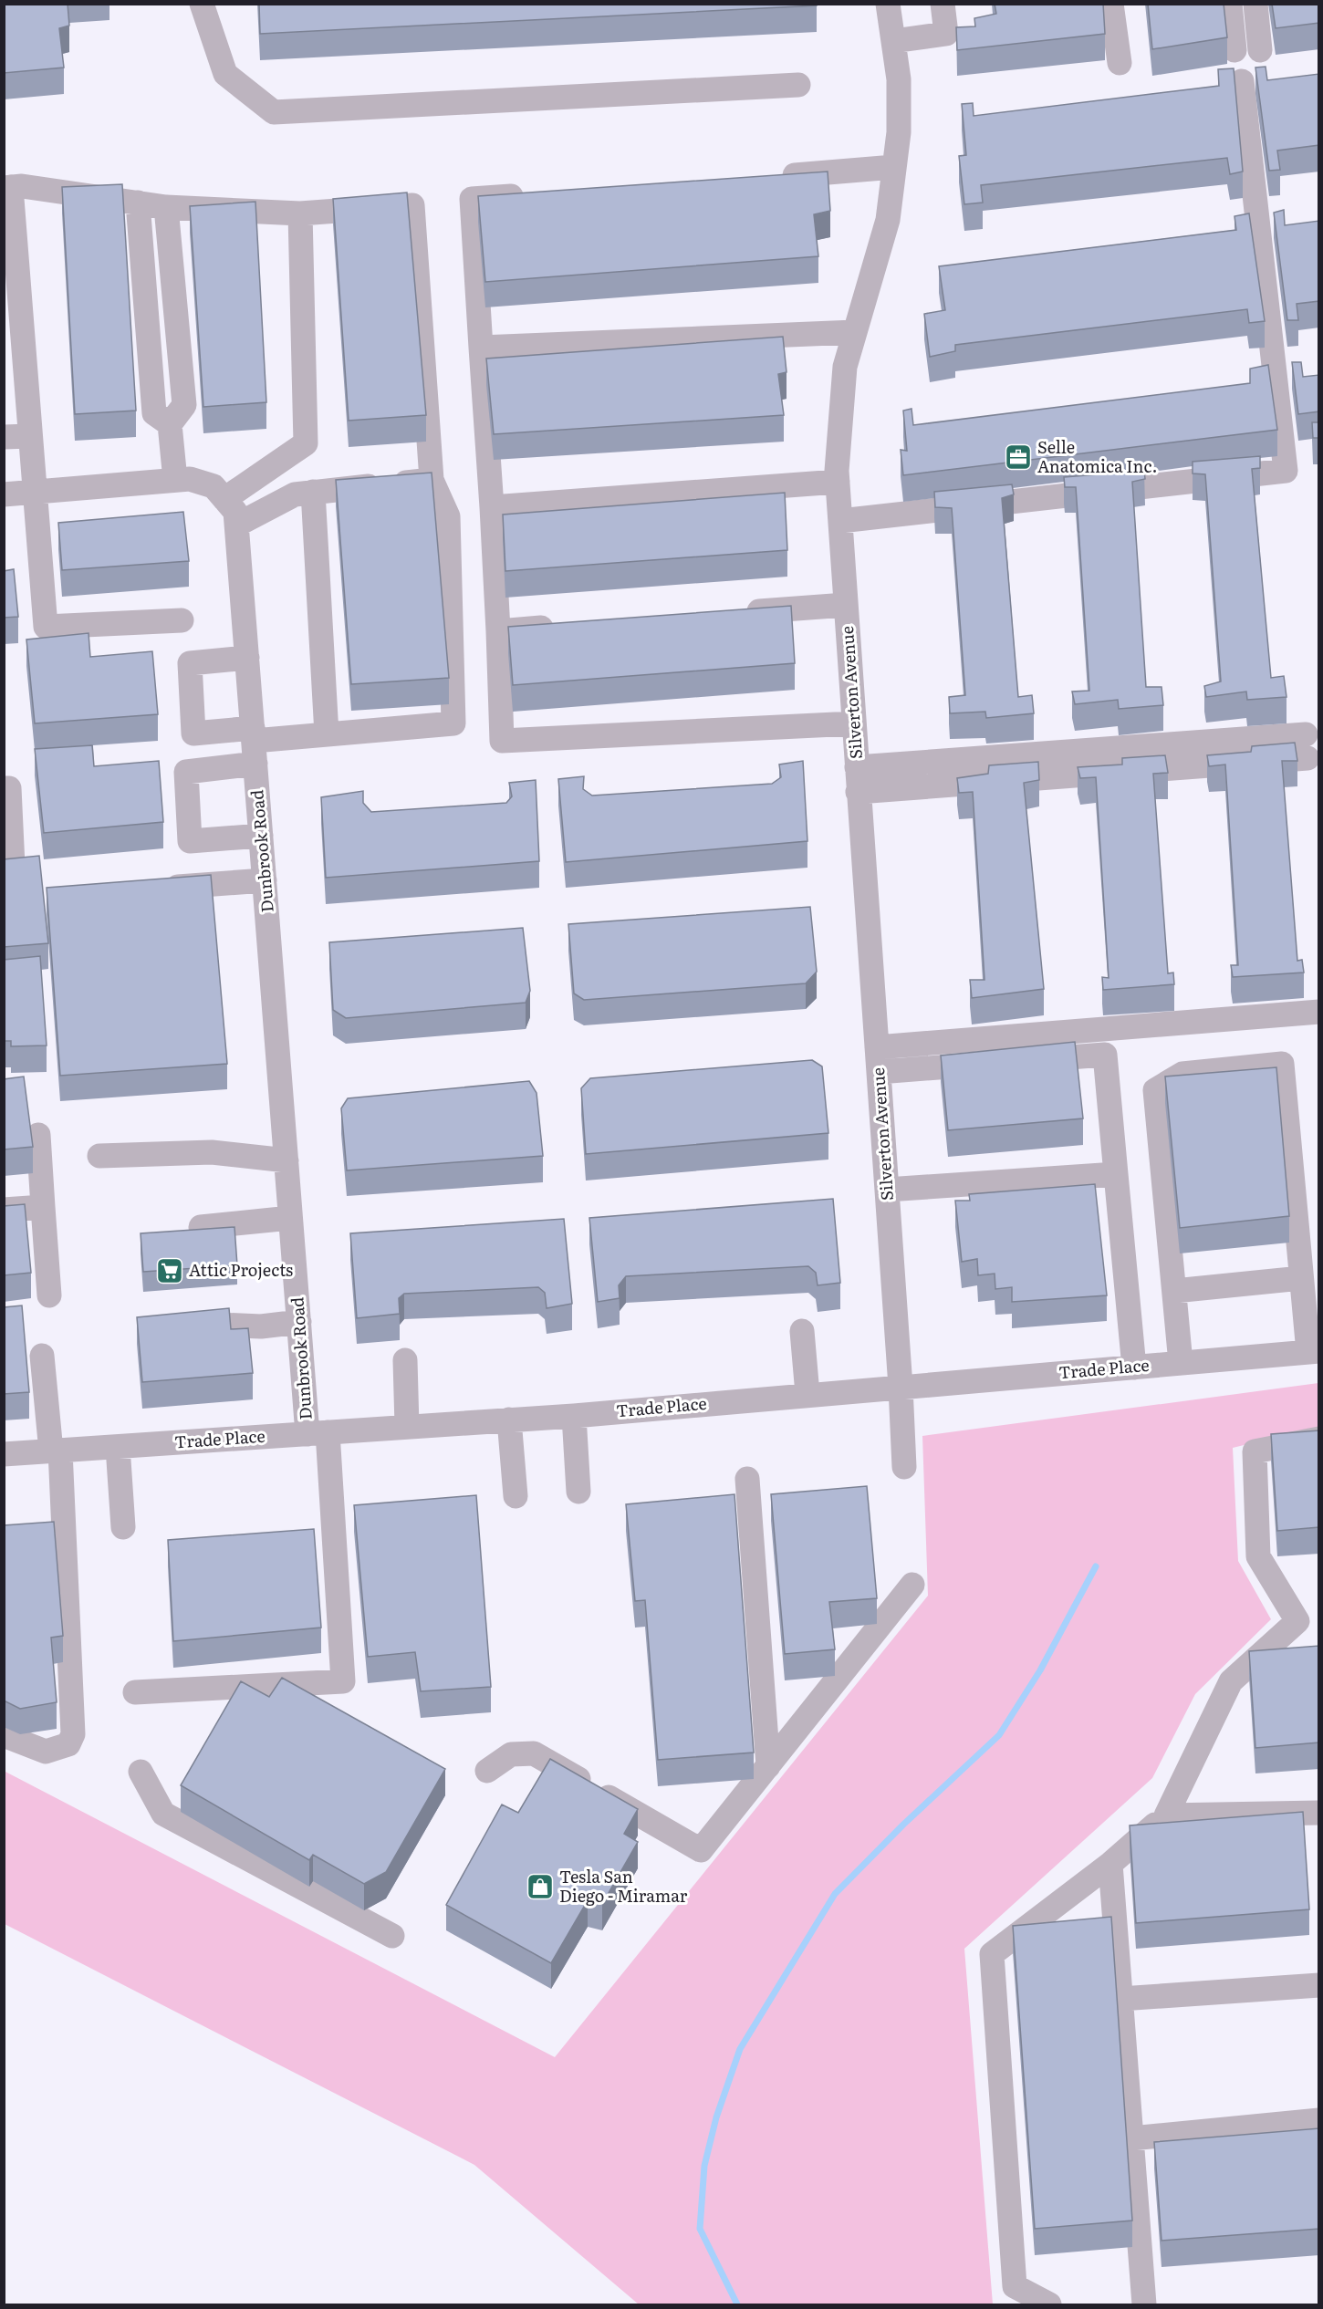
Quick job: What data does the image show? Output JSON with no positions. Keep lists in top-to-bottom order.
{
  "streets": {
    "street": ["Silverton Avenue", "Dunbrook Road", "Trade Place"]
  },
  "crossings": [
    ["Silverton Avenue", "Trade Place"],
    ["Dunbrook Road", "Trade Place"]
  ],
  "places": {
    "office": ["Selle Anatomica Inc."],
    "supermarket": ["Attic Projects"],
    "shop": ["Tesla San Diego - Miramar"]
  }
}
